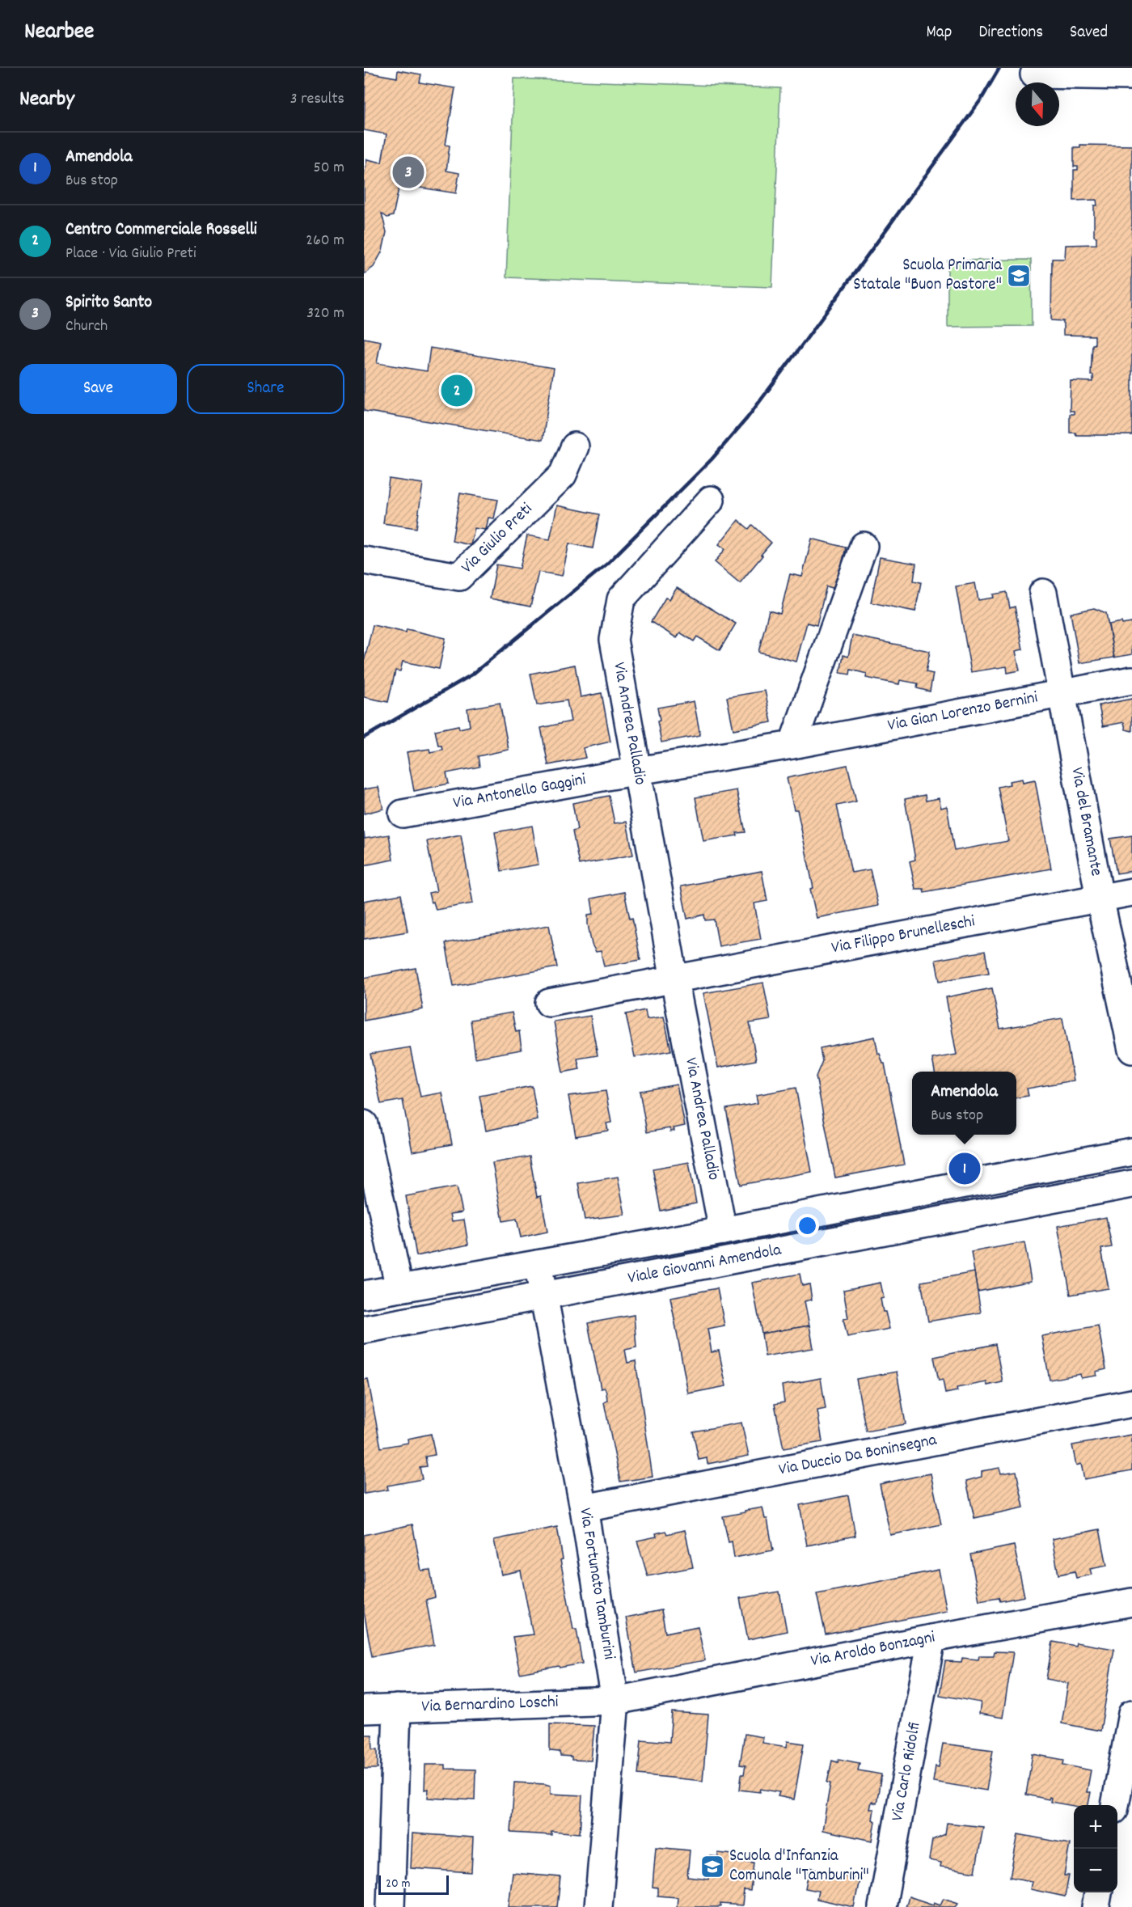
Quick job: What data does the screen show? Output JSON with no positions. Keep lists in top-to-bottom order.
{
  "streets": {
    "street": [
      "Via Giulio Preti",
      "Via Gian Lorenzo Bernini",
      "Via Andrea Palladio",
      "Via Antonello Gaggini",
      "Via del Bramante",
      "Via Filippo Brunelleschi",
      "Viale Giovanni Amendola",
      "Via Duccio Da Boninsegna",
      "Via Fortunato Tamburini",
      "Via Aroldo Bonzagni",
      "Via Bernardino Loschi",
      "Via Carlo Ridolfi"
    ]
  },
  "crossings": [
    ["Via Gian Lorenzo Bernini", "Via Andrea Palladio"],
    ["Via Gian Lorenzo Bernini", "Via Antonello Gaggini"],
    ["Via Gian Lorenzo Bernini", "Via del Bramante"],
    ["Via Andrea Palladio", "Via Antonello Gaggini"],
    ["Via Andrea Palladio", "Via Filippo Brunelleschi"],
    ["Via Andrea Palladio", "Viale Giovanni Amendola"],
    ["Via del Bramante", "Via Filippo Brunelleschi"],
    ["Viale Giovanni Amendola", "Via Fortunato Tamburini"],
    ["Via Duccio Da Boninsegna", "Via Fortunato Tamburini"],
    ["Via Fortunato Tamburini", "Via Aroldo Bonzagni"],
    ["Via Fortunato Tamburini", "Via Bernardino Loschi"],
    ["Via Aroldo Bonzagni", "Via Bernardino Loschi"],
    ["Via Aroldo Bonzagni", "Via Carlo Ridolfi"]
  ],
  "places": {
    "school or university": ["Scuola Primaria Statale \"Buon Pastore\"", "Scuola d'Infanzia Comunale \"Tamburini\""]
  },
  "scale_bar": "20 m",
  "north": "bottom",
  "page": {
    "header": "Nearbee",
    "nav": ["Map", "Directions", "Saved"],
    "heading": ["Nearby", "3 results"],
    "list": [
      {
        "mark": "1",
        "name": "Amendola",
        "note": "Bus stop",
        "value": "50 m"
      },
      {
        "mark": "2",
        "name": "Centro Commerciale Rosselli",
        "note": "Place · Via Giulio Preti",
        "value": "260 m"
      },
      {
        "mark": "3",
        "name": "Spirito Santo",
        "note": "Church",
        "value": "320 m"
      }
    ],
    "pins": ["3", "2", "1"],
    "buttons": ["Save", "Share"],
    "popup": ["Amendola", "Bus stop"],
    "map_buttons": ["+", "−"],
    "scale": "20 m"
  }
}
